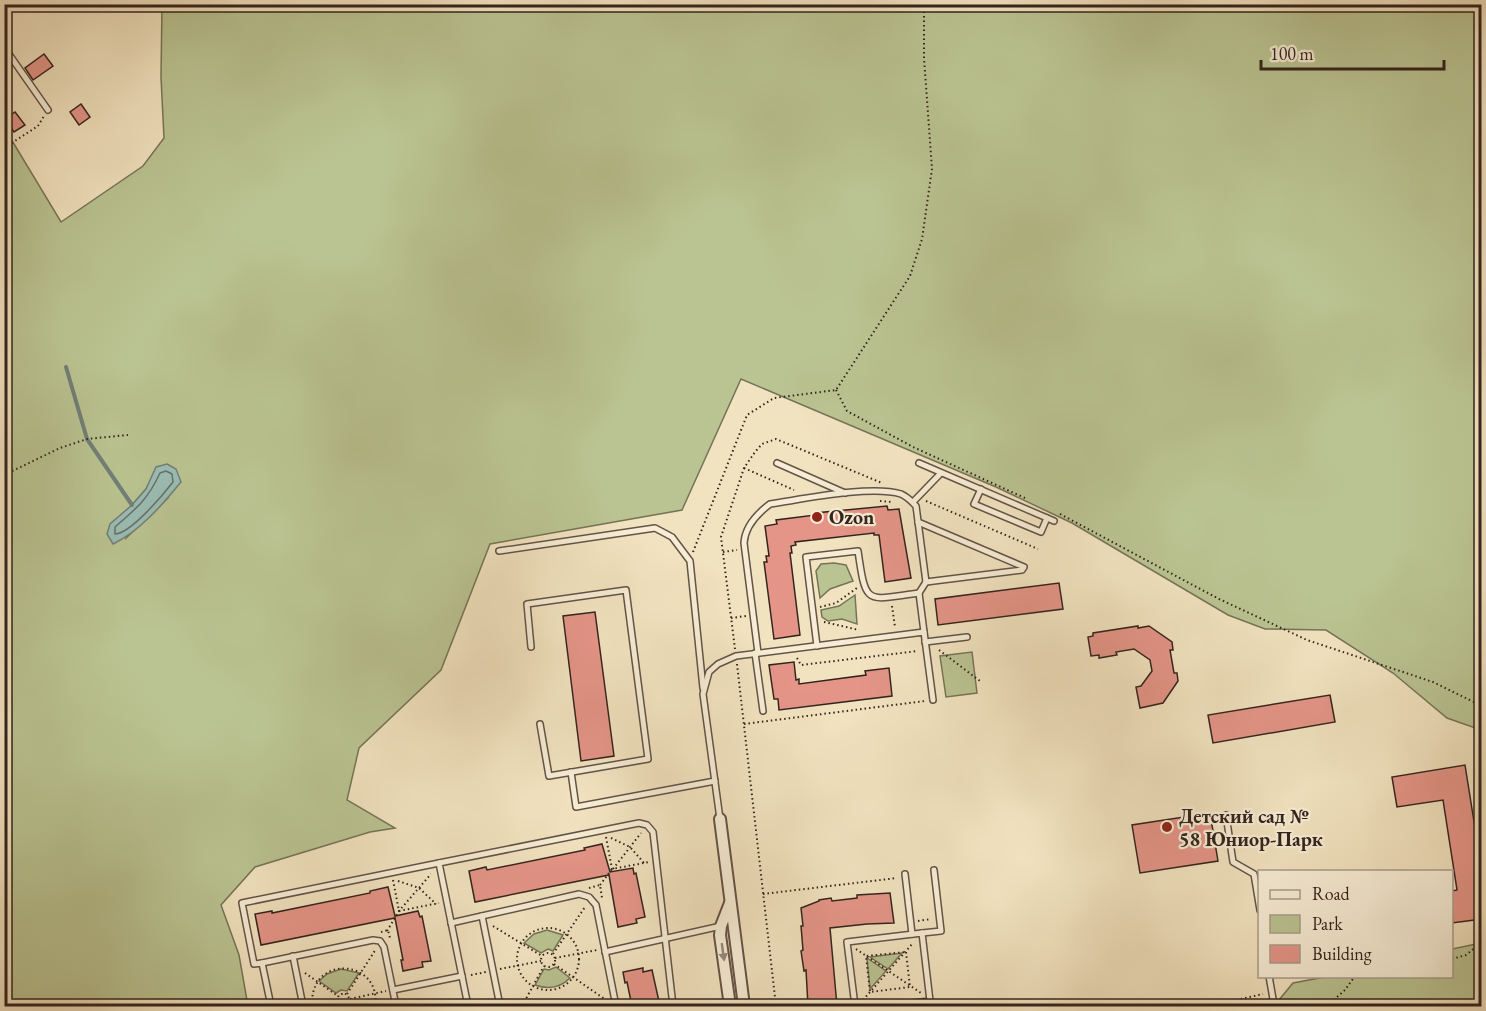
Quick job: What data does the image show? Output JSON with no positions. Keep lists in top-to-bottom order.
{
  "places": ["Ozon", "Детский сад № 58 Юниор-Парк"],
  "legend": ["Road", "Park", "Building"],
  "scale_bar": "100 m"
}
